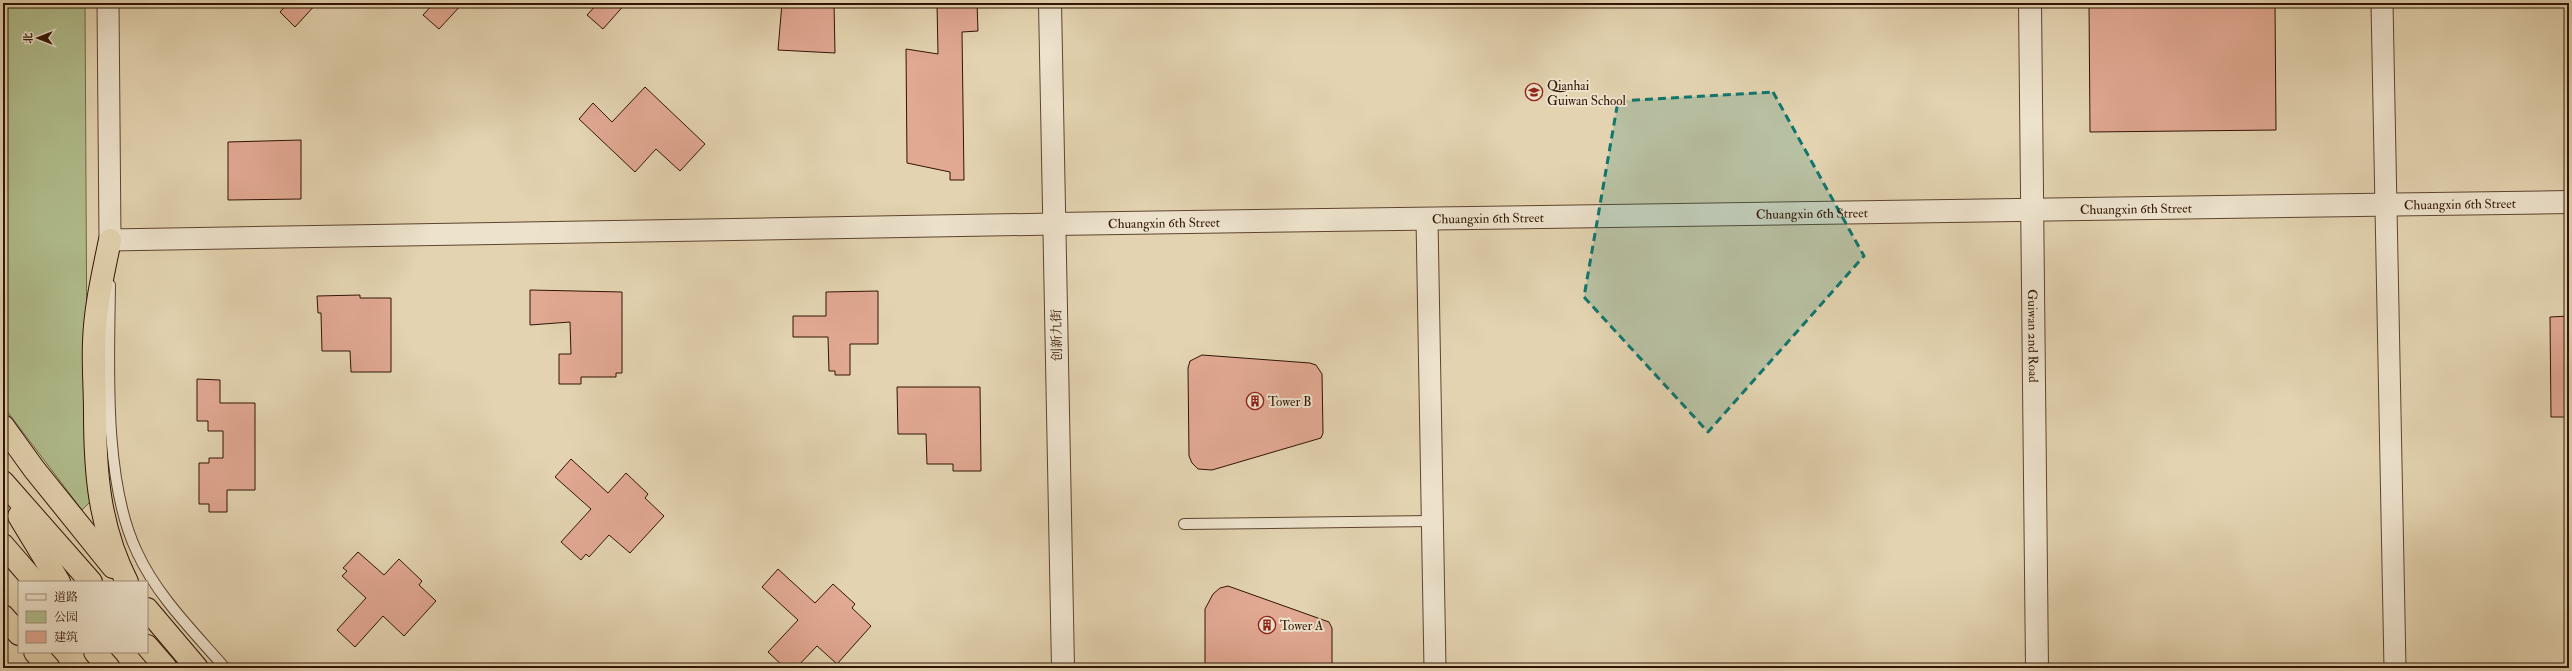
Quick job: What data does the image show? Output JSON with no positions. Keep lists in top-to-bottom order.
{
  "streets": {
    "street": ["Chuangxin 6th Street", "创新九街", "Guiwan 2nd Road"]
  },
  "crossings": [
    ["Chuangxin 6th Street", "创新九街"],
    ["Chuangxin 6th Street", "Guiwan 2nd Road"]
  ],
  "places": {
    "school or university": ["Qianhai Guiwan School"],
    "building": ["Tower B", "Tower A"]
  },
  "legend": ["道路", "公园", "建筑"],
  "north": "left"
}
